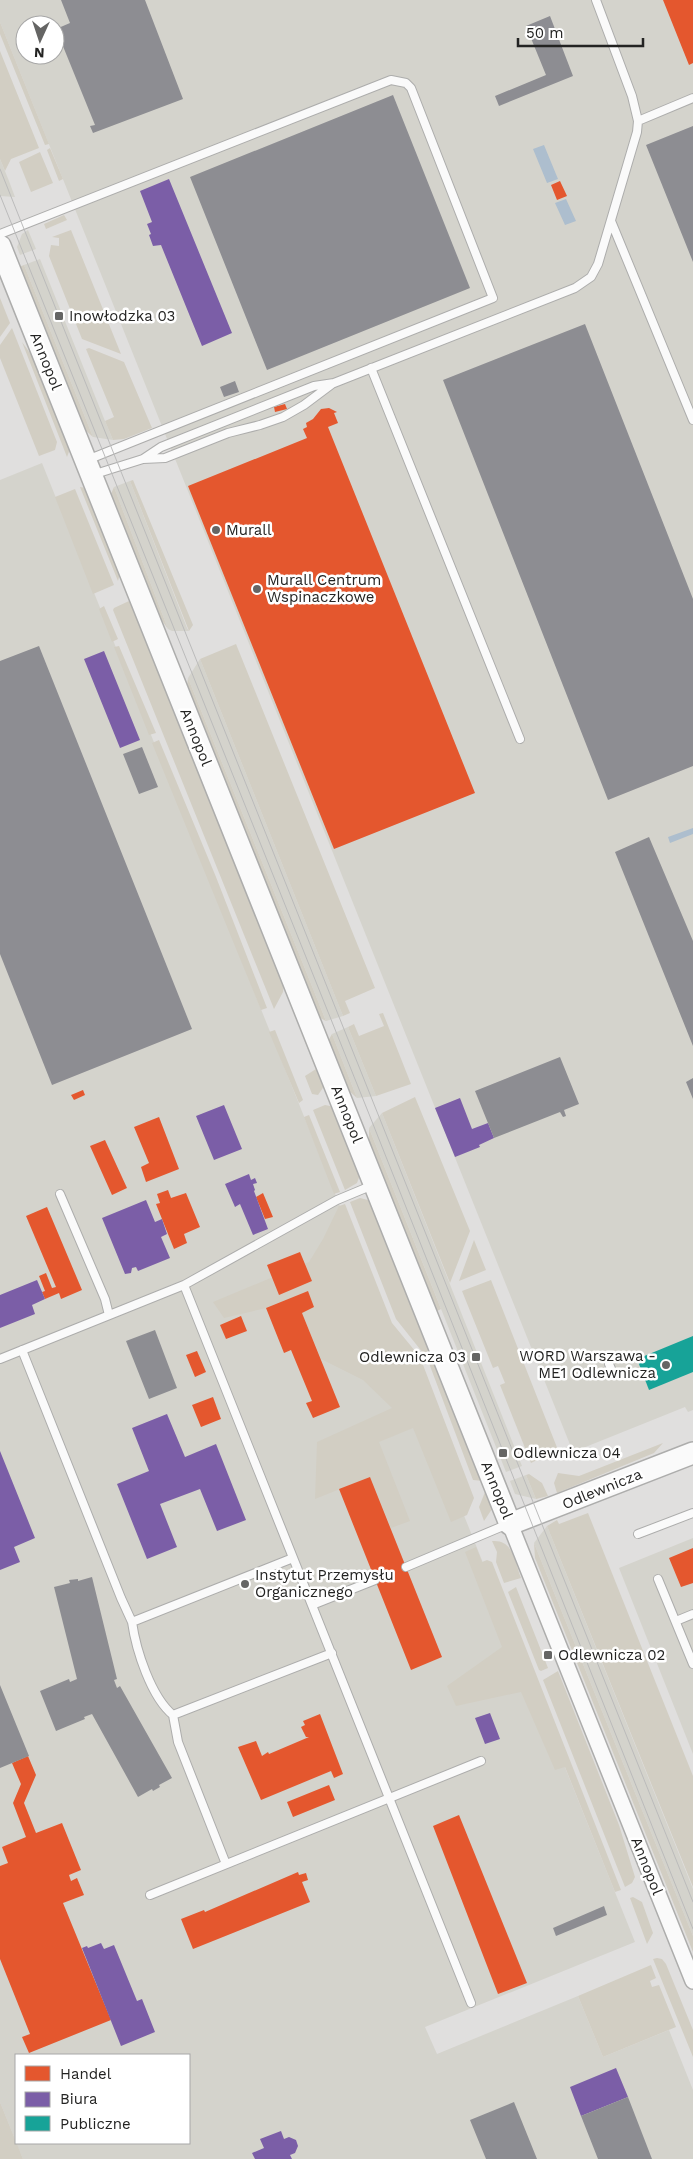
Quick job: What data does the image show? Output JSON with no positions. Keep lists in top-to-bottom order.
{
  "streets": {
    "street": ["Annopol", "Odlewnicza"]
  },
  "crossings": [
    ["Annopol", "Odlewnicza"]
  ],
  "places": {
    "transit": [
      "Inowłodzka 03",
      "Odlewnicza 03",
      "Odlewnicza 04",
      "Odlewnicza 02"
    ],
    "other": [
      "Murall",
      "Murall Centrum Wspinaczkowe",
      "WORD Warszawa - ME1 Odlewnicza",
      "Instytut Przemysłu Organicznego"
    ]
  },
  "legend": ["Handel", "Biura", "Publiczne"],
  "scale_bar": "50 m",
  "north": "bottom"
}
